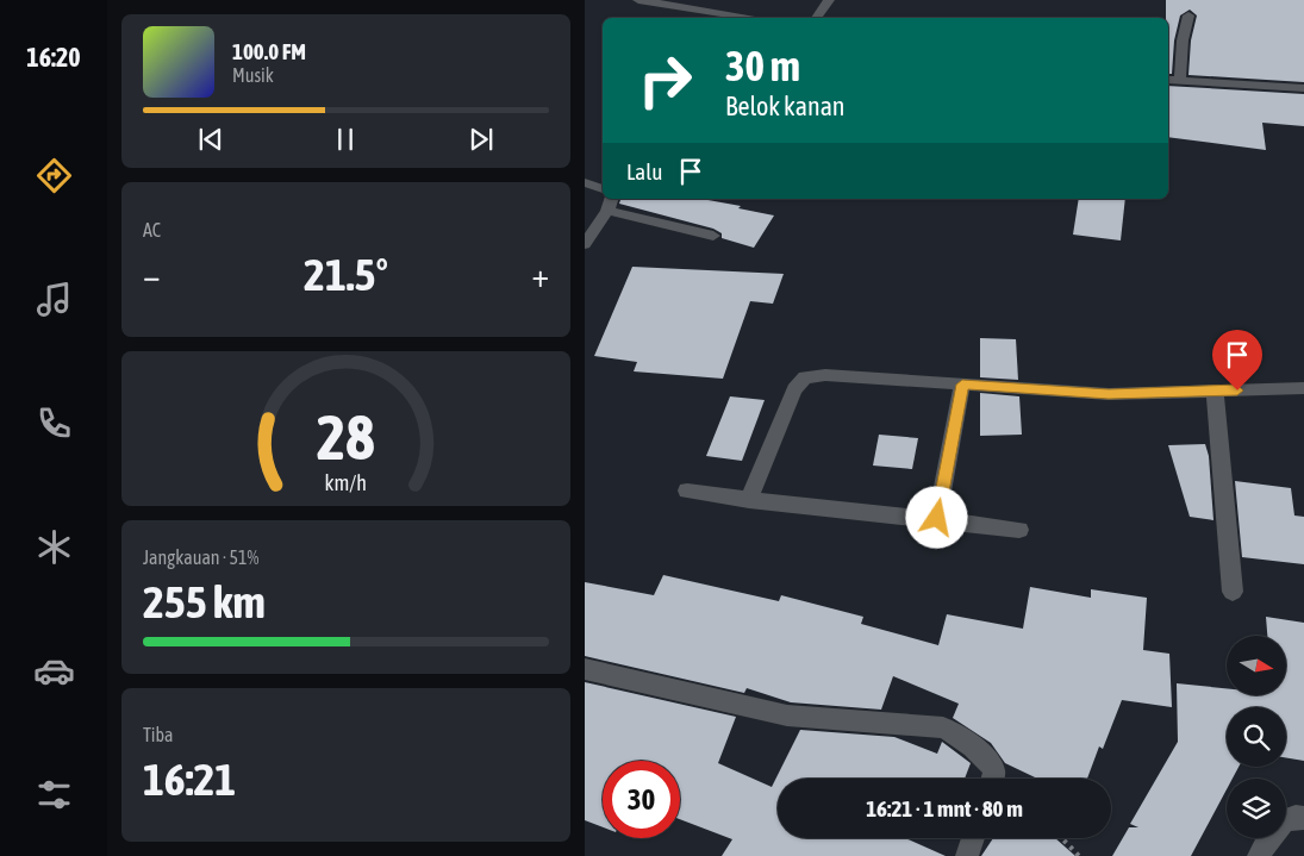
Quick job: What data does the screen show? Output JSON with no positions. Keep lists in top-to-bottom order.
{
  "north": "right",
  "page": {
    "tabs": "16:20",
    "turn": ["30 m", "Belok kanan"],
    "song": ["100.0 FM", "Musik"],
    "then": "Lalu",
    "tile": [
      "AC",
      ["Jangkauan · 51%", "255 km"],
      ["Tiba", "16:21"]
    ],
    "heat": ["−", "21.5°", "+"],
    "limit": "30",
    "trip": "16:21 · 1 mnt · 80 m",
    "gauge": ["28", "km/h"]
  }
}
